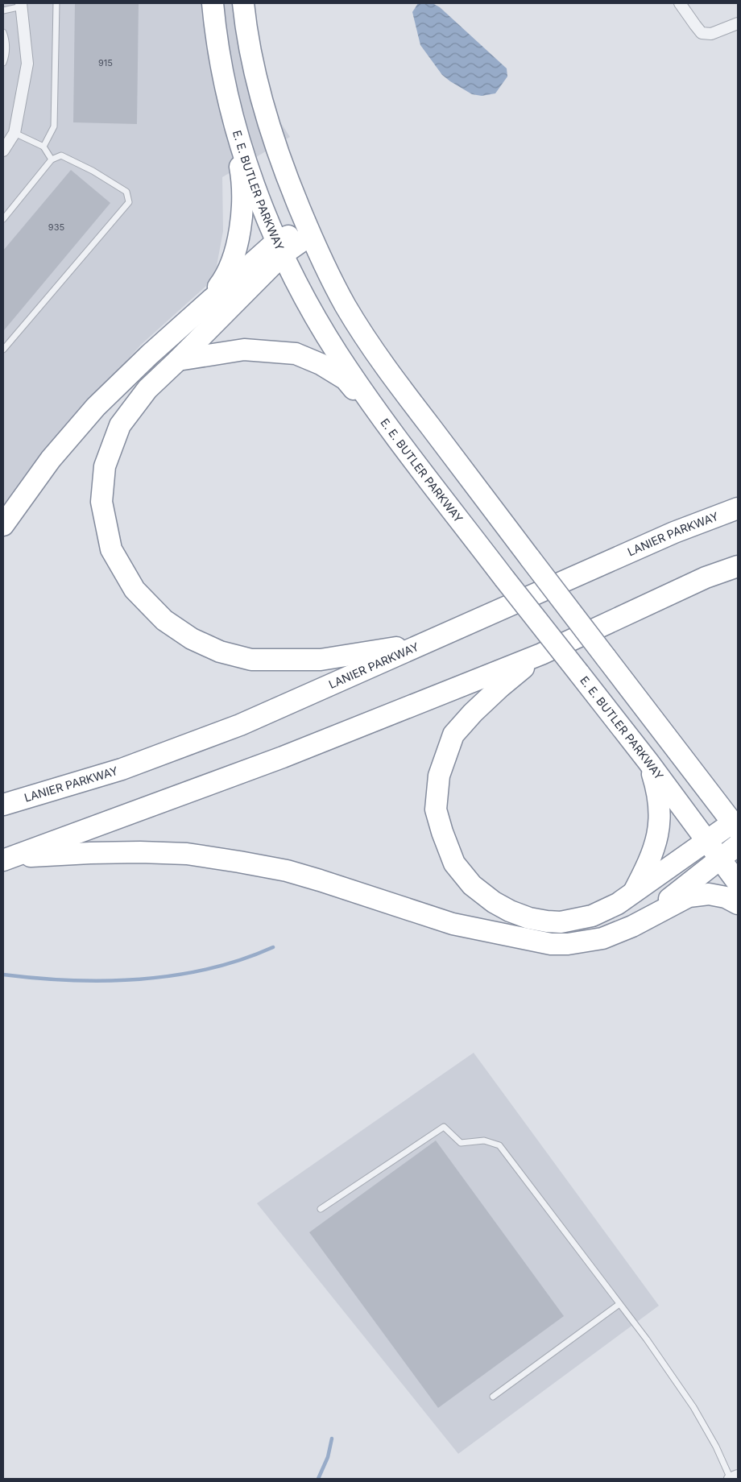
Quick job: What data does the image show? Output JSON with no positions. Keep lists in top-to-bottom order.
{
  "streets": {
    "highway": ["E. E. BUTLER PARKWAY", "LANIER PARKWAY"]
  },
  "house_numbers": ["915", "935"]
}
